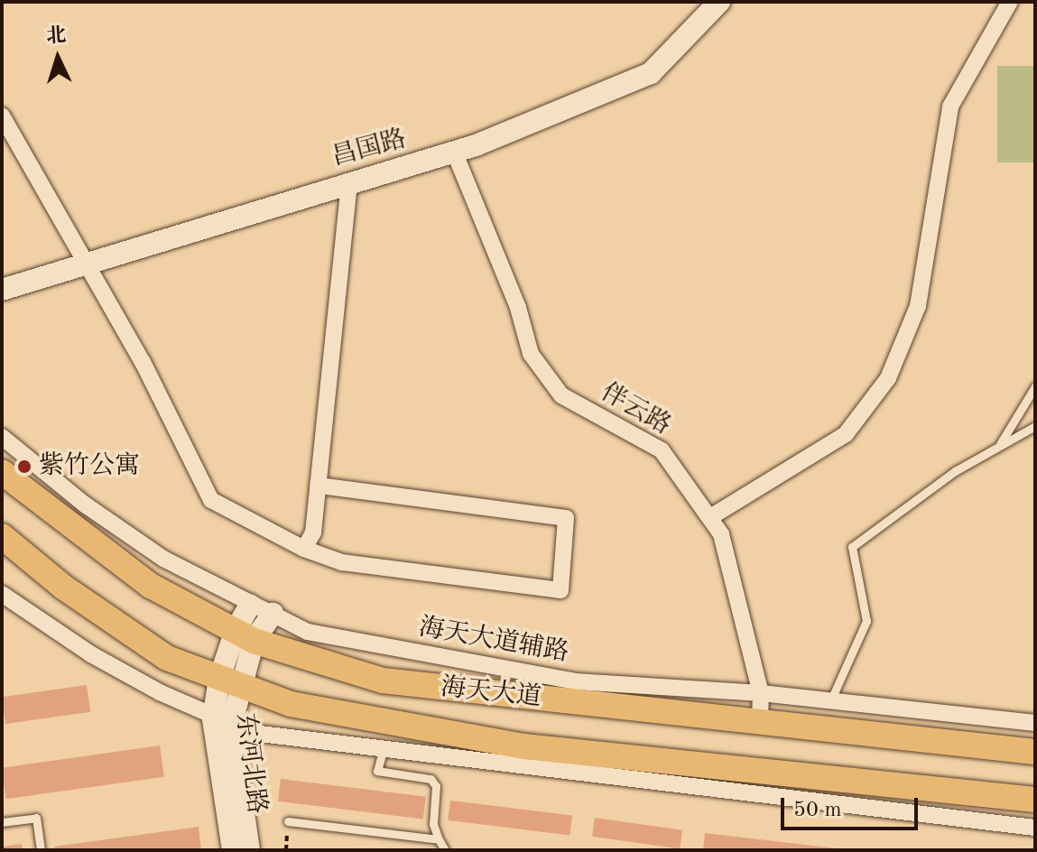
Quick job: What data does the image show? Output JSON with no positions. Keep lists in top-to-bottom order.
{
  "streets": {
    "main road": ["昌国路", "海天大道", "东河北路"],
    "street": ["伴云路", "海天大道辅路"]
  },
  "crossings": [
    ["昌国路", "伴云路"],
    ["伴云路", "海天大道辅路"],
    ["伴云路", "海天大道"],
    ["海天大道辅路", "东河北路"],
    ["海天大道", "东河北路"]
  ],
  "places": ["紫竹公寓"],
  "scale_bar": "50 m",
  "north": "top"
}
